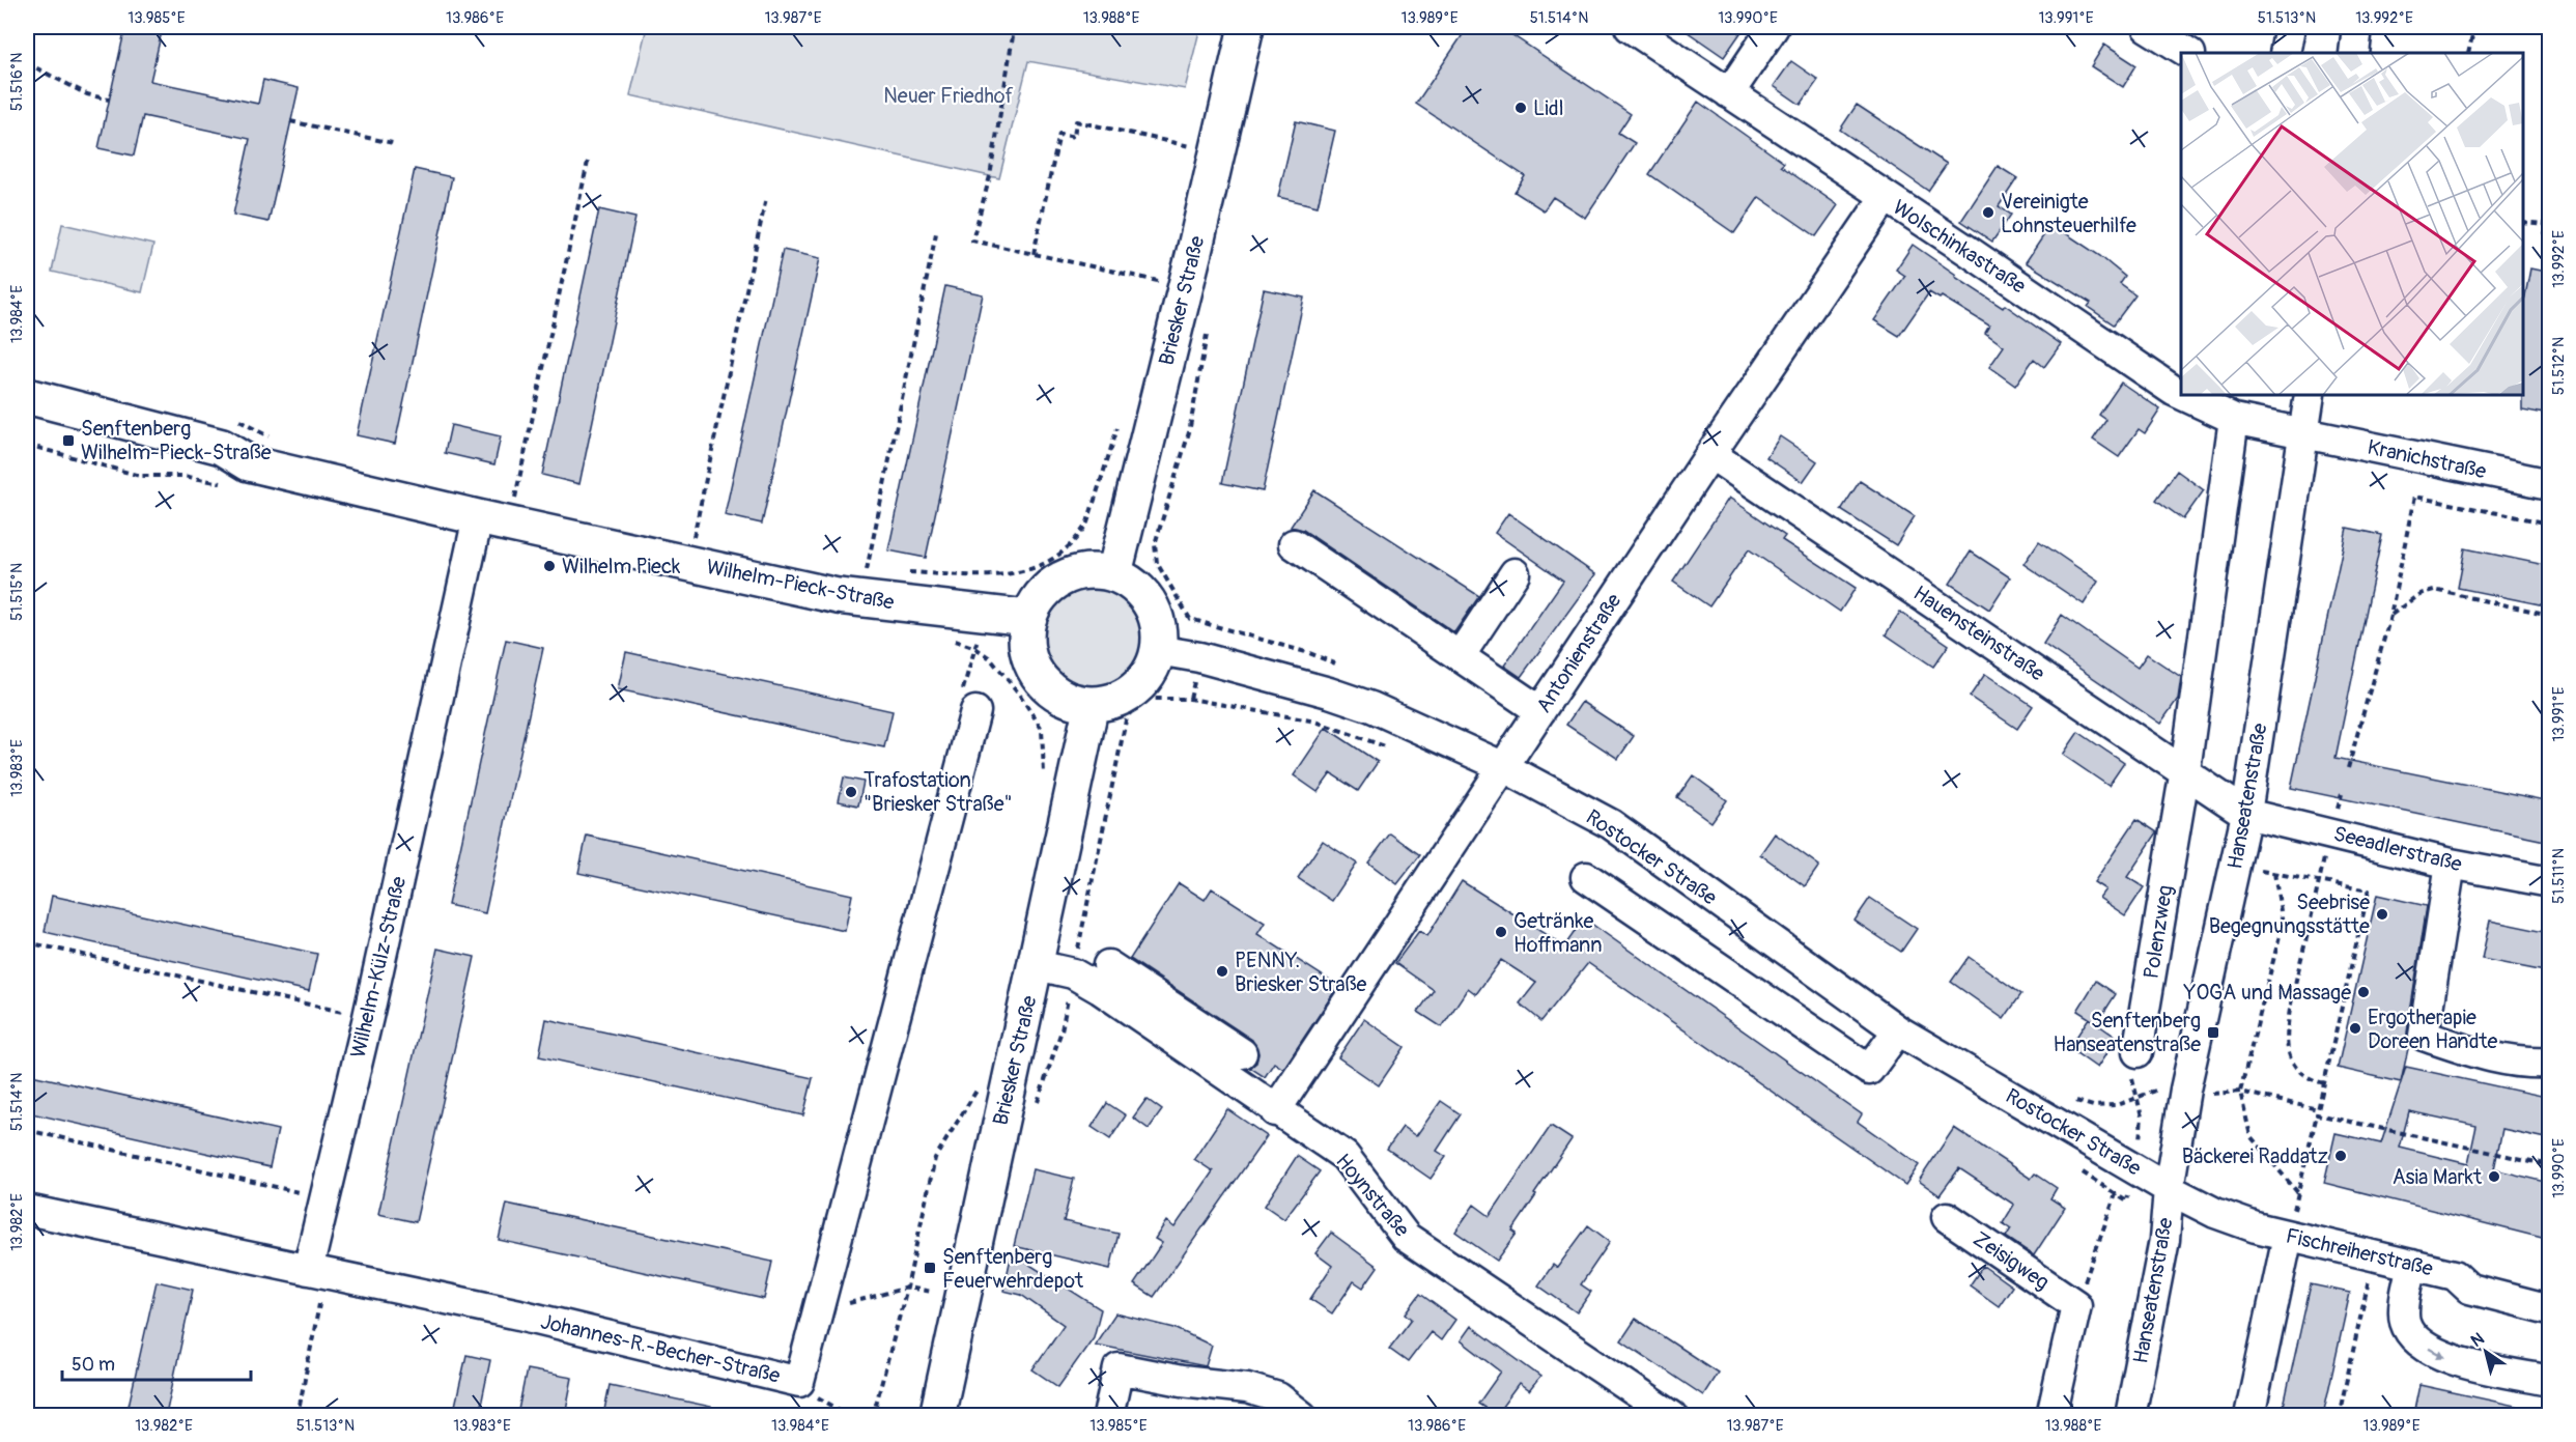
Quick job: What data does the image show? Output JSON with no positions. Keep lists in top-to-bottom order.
{
  "streets": {
    "main road": ["Briesker Straße", "Wilhelm-Pieck-Straße"],
    "street": [
      "Wolschinkastraße",
      "Kranichstraße",
      "Hauensteinstraße",
      "Antonienstraße",
      "Hanseatenstraße",
      "Seeadlerstraße",
      "Rostocker Straße",
      "Polenzweg",
      "Wilhelm-Külz-Straße",
      "Hoynstraße",
      "Fischreiherstraße",
      "Zeisigweg",
      "Johannes-R.-Becher-Straße"
    ]
  },
  "crossings": [
    ["Wolschinkastraße", "Kranichstraße"],
    ["Wolschinkastraße", "Antonienstraße"],
    ["Wolschinkastraße", "Hanseatenstraße"],
    ["Wolschinkastraße", "Polenzweg"],
    ["Briesker Straße", "Wilhelm-Pieck-Straße"],
    ["Briesker Straße", "Rostocker Straße"],
    ["Briesker Straße", "Hoynstraße"],
    ["Kranichstraße", "Hanseatenstraße"],
    ["Wilhelm-Pieck-Straße", "Rostocker Straße"],
    ["Wilhelm-Pieck-Straße", "Wilhelm-Külz-Straße"],
    ["Hauensteinstraße", "Antonienstraße"],
    ["Hauensteinstraße", "Hanseatenstraße"],
    ["Hauensteinstraße", "Seeadlerstraße"],
    ["Hauensteinstraße", "Polenzweg"],
    ["Antonienstraße", "Rostocker Straße"],
    ["Antonienstraße", "Hoynstraße"],
    ["Hanseatenstraße", "Seeadlerstraße"],
    ["Hanseatenstraße", "Rostocker Straße"],
    ["Hanseatenstraße", "Fischreiherstraße"],
    ["Rostocker Straße", "Fischreiherstraße"],
    ["Wilhelm-Külz-Straße", "Johannes-R.-Becher-Straße"]
  ],
  "parks": ["Neuer Friedhof"],
  "places": {
    "other": [
      "Lidl",
      "Vereinigte Lohnsteuerhilfe",
      "Wilhelm Pieck",
      "Trafostation \"Briesker Straße\"",
      "Seebrise Begegnungsstätte",
      "Getränke Hoffmann",
      "PENNY. Briesker Straße",
      "YOGA und Massage",
      "Ergotherapie Doreen Handte",
      "Bäckerei Raddatz",
      "Asia Markt"
    ],
    "transit": ["Senftenberg Wilhelm-Pieck-Straße", "Senftenberg Hanseatenstraße", "Senftenberg Feuerwehrdepot"]
  },
  "scale_bar": "50 m",
  "north": "top left",
  "coordinates": [
    "13.985°E",
    "13.986°E",
    "13.987°E",
    "13.988°E",
    "13.989°E",
    "51.514°N",
    "13.990°E",
    "13.991°E",
    "51.513°N",
    "13.992°E",
    "51.516°N",
    "13.984°E",
    "51.512°N",
    "51.515°N",
    "13.983°E",
    "51.511°N",
    "13.982°E"
  ]
}
